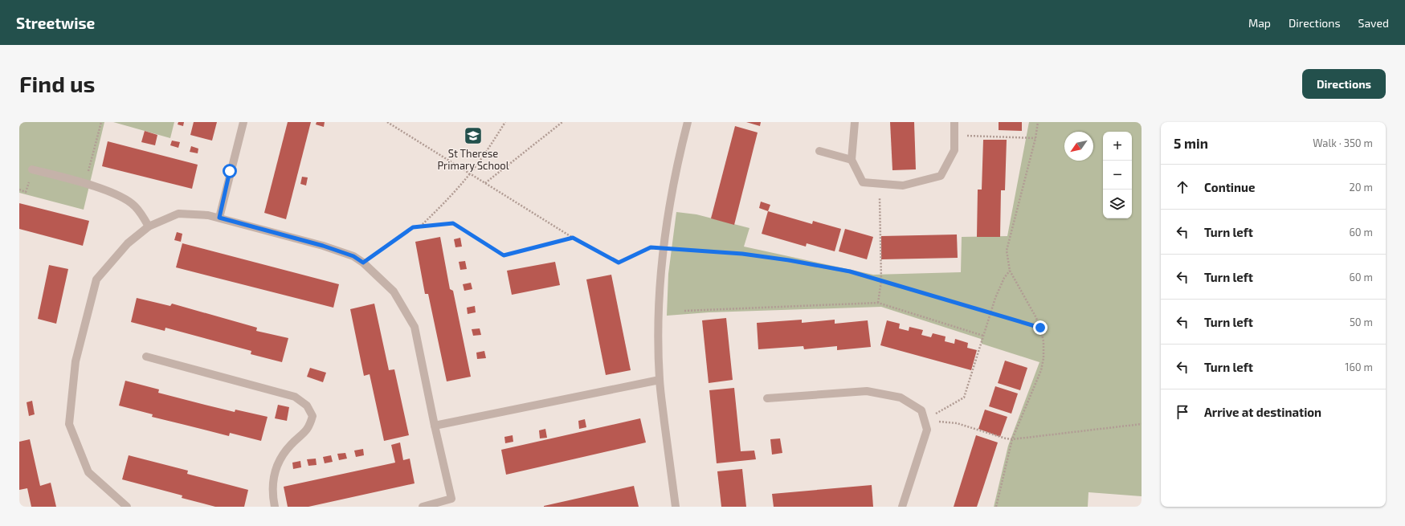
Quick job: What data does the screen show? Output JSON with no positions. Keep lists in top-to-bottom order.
{
  "places": {
    "school or university": ["St Therese Primary School"]
  },
  "north": "bottom left",
  "page": {
    "header": "Streetwise",
    "nav": ["Map", "Directions", "Saved"],
    "buttons": "Directions",
    "title": "Find us",
    "heading": ["5 min", "Walk · 350 m"],
    "map_buttons": ["+", "−"],
    "list": [
      ["Continue", "20 m"],
      ["Turn left", "60 m"],
      ["Turn left", "60 m"],
      ["Turn left", "50 m"],
      ["Turn left", "160 m"],
      "Arrive at destination"
    ]
  }
}
